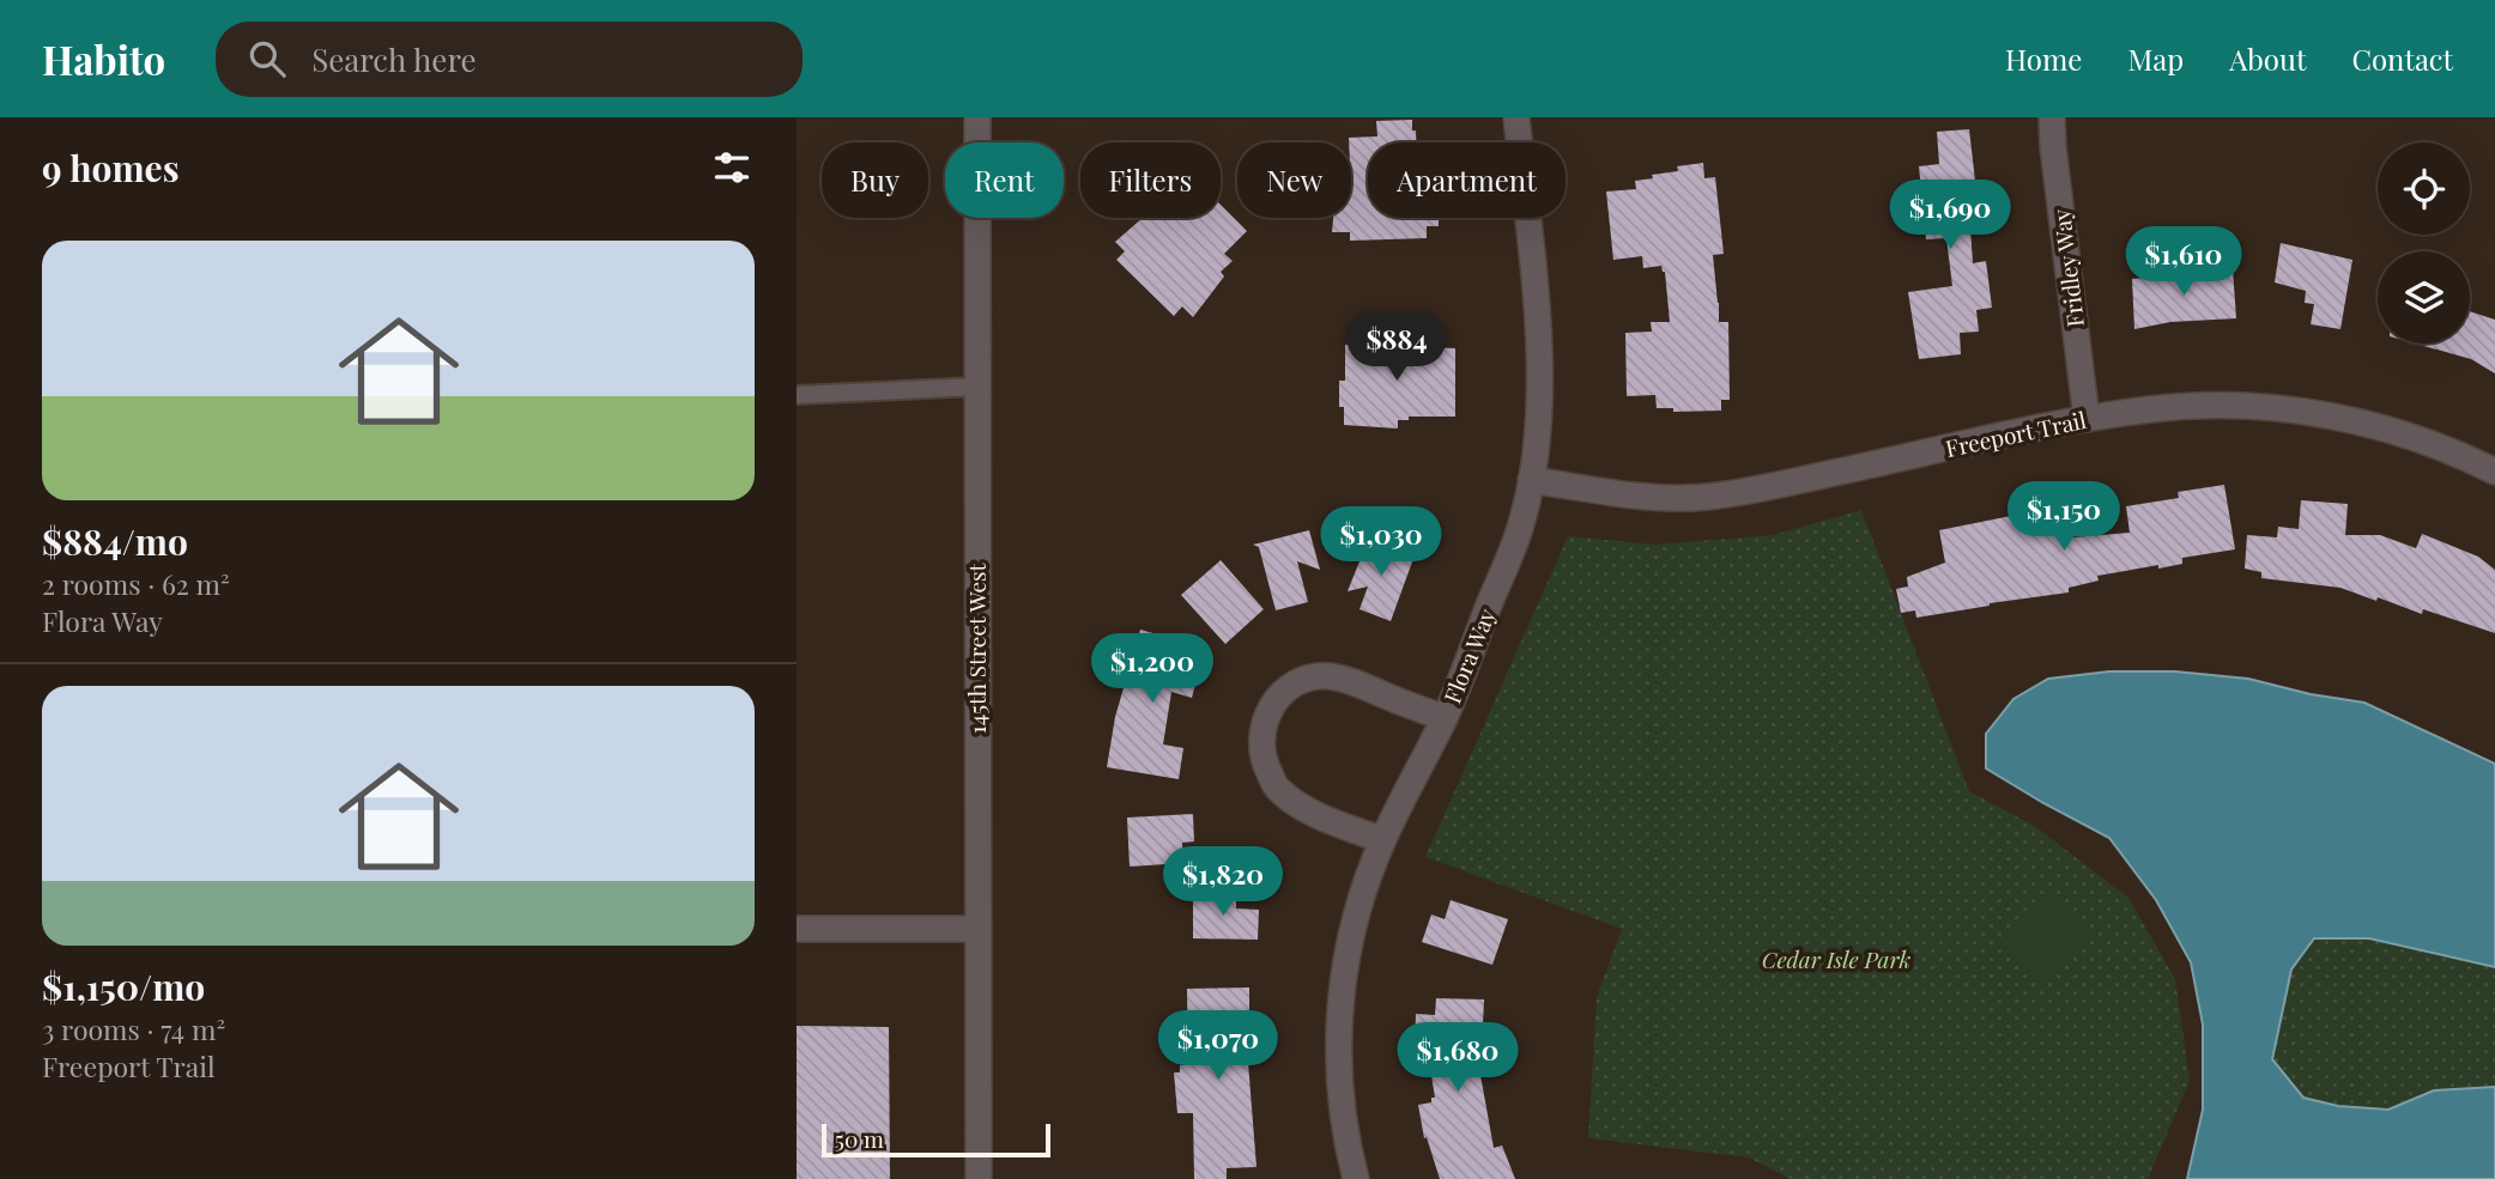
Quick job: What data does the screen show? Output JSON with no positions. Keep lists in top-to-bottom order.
{
  "streets": {
    "street": [
      "Fridley Way",
      "Freeport Trail",
      "145th Street West",
      "Flora Way"
    ]
  },
  "crossings": [
    ["Fridley Way", "Freeport Trail"],
    ["Freeport Trail", "Flora Way"]
  ],
  "parks": ["Cedar Isle Park"],
  "scale_bar": "50 m",
  "page": {
    "header": "Habito",
    "search": "Search here",
    "nav": [
      "Home",
      "Map",
      "About",
      "Contact"
    ],
    "heading": "9 homes",
    "chip": [
      "Buy",
      "Rent",
      "Filters",
      "New",
      "Apartment"
    ],
    "price": [
      "$1,690",
      "$1,610",
      "$884",
      "$1,150",
      "$1,030",
      "$1,200",
      "$1,820",
      "$1,070",
      "$1,680"
    ],
    "list": [
      {
        "name": "$884/mo",
        "note": "2 rooms · 62 m² · Flora Way"
      },
      {
        "name": "$1,150/mo",
        "note": "3 rooms · 74 m² · Freeport Trail"
      }
    ],
    "scale": "50 m"
  }
}
